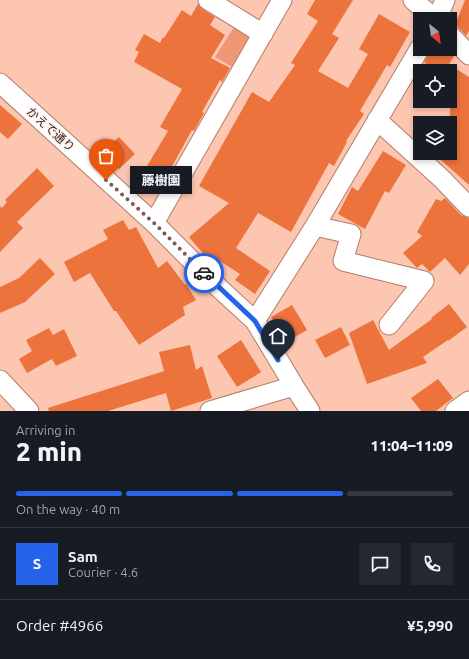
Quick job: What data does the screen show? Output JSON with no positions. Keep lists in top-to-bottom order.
{
  "streets": {
    "street": ["かえで通り"]
  },
  "places": ["藤樹園"],
  "north": "bottom right",
  "page": {
    "bubble": "藤樹園",
    "heading": ["2 min", "Arriving in", "11:04–11:09"],
    "panel": [
      "Sam",
      "Courier · 4.6",
      "Order #4966",
      "¥5,990"
    ],
    "bar": "On the way · 40 m",
    "round": "S"
  }
}
